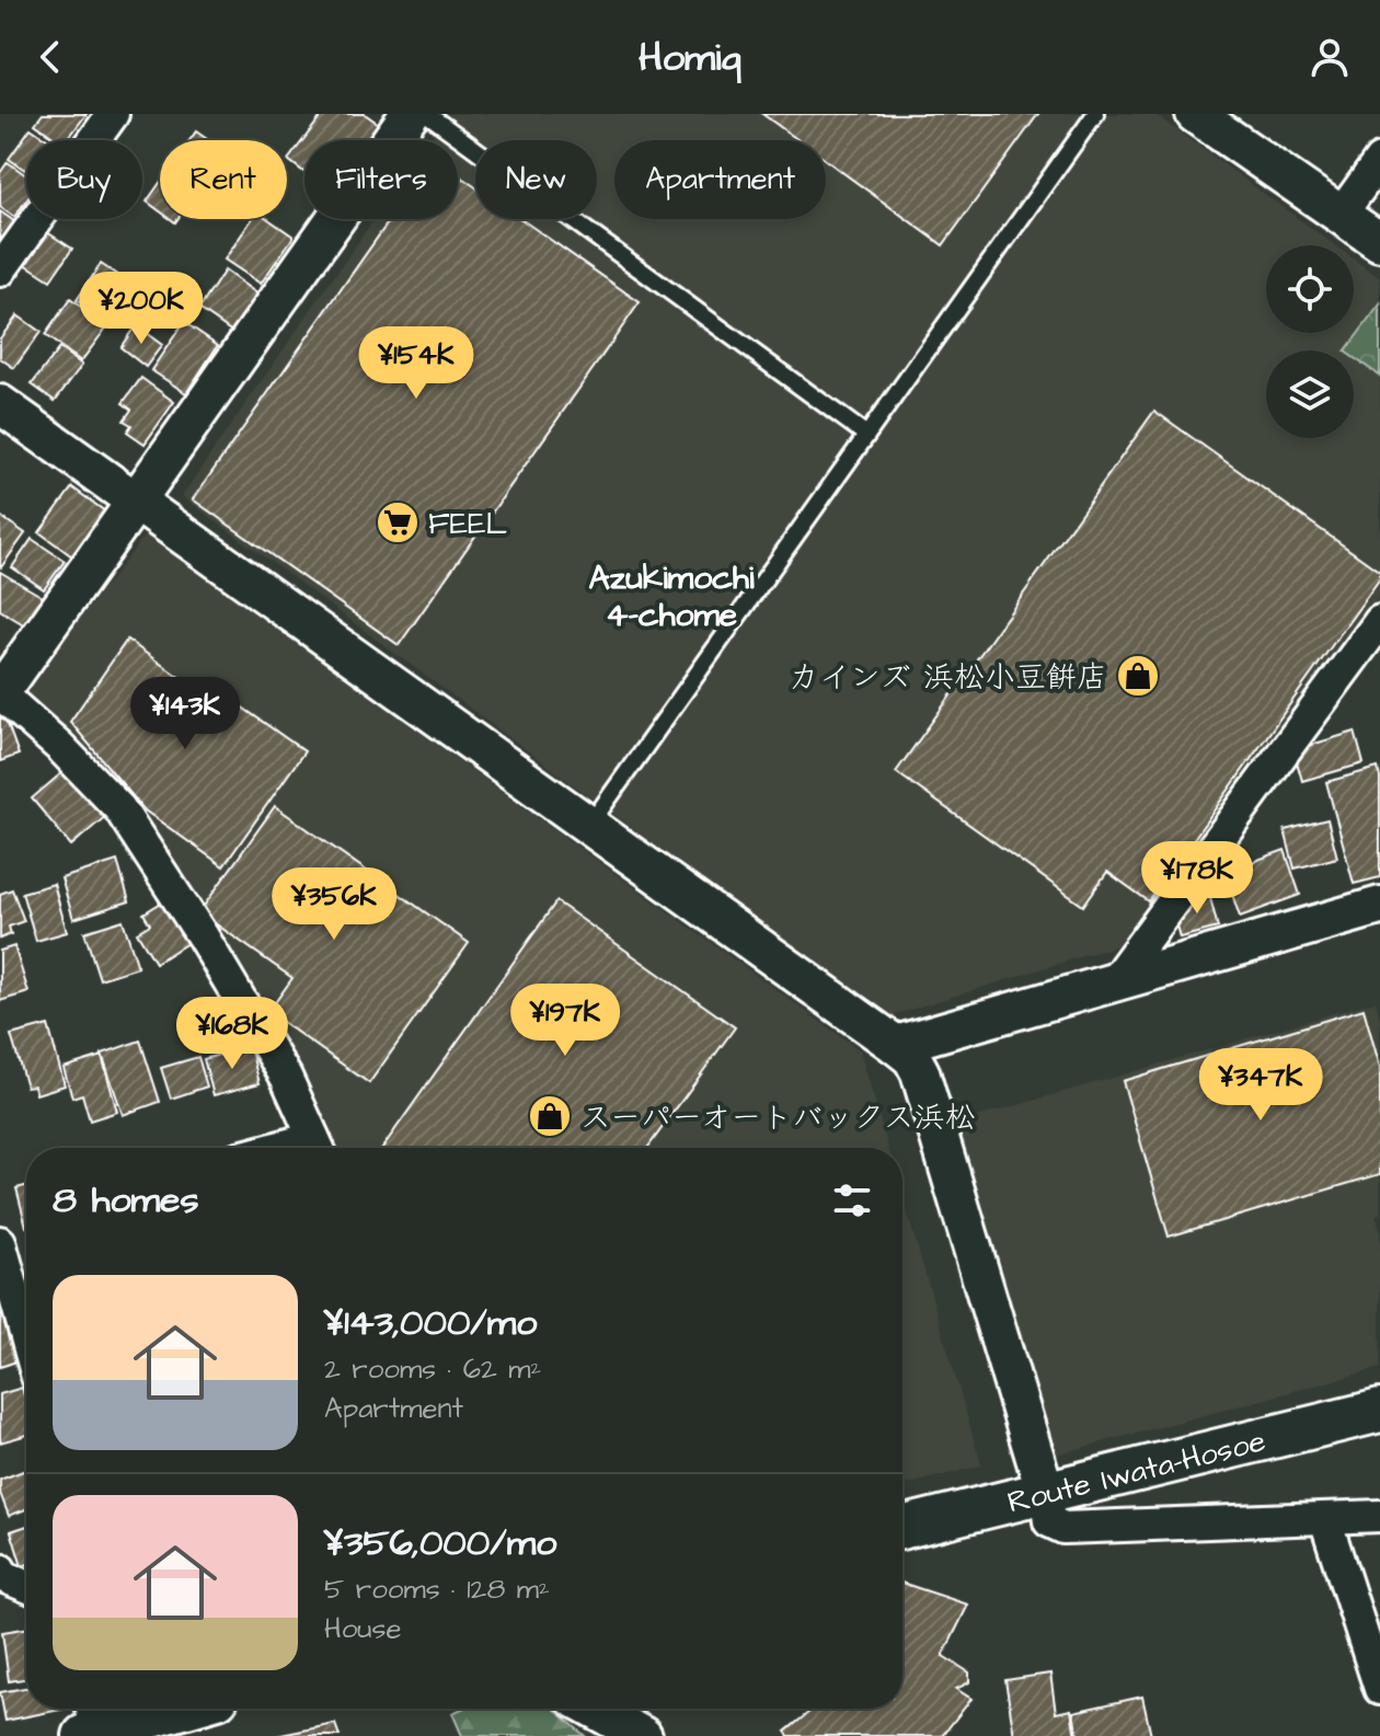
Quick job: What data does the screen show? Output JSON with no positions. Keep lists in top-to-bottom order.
{
  "streets": {
    "main road": ["Route Iwata-Hosoe"]
  },
  "districts": ["Azukimochi 4-chome"],
  "places": {
    "supermarket": ["FEEL"],
    "shop": ["カインズ 浜松小豆餠店", "スーパーオートバックス浜松"]
  },
  "page": {
    "header": "Homiq",
    "chip": [
      "Buy",
      "Rent",
      "Filters",
      "New",
      "Apartment"
    ],
    "price": [
      "¥200K",
      "¥154K",
      "¥143K",
      "¥178K",
      "¥356K",
      "¥197K",
      "¥168K",
      "¥347K"
    ],
    "heading": "8 homes",
    "list": [
      {
        "name": "¥143,000/mo",
        "note": "2 rooms · 62 m² · Apartment"
      },
      {
        "name": "¥356,000/mo",
        "note": "5 rooms · 128 m² · House"
      }
    ]
  }
}
